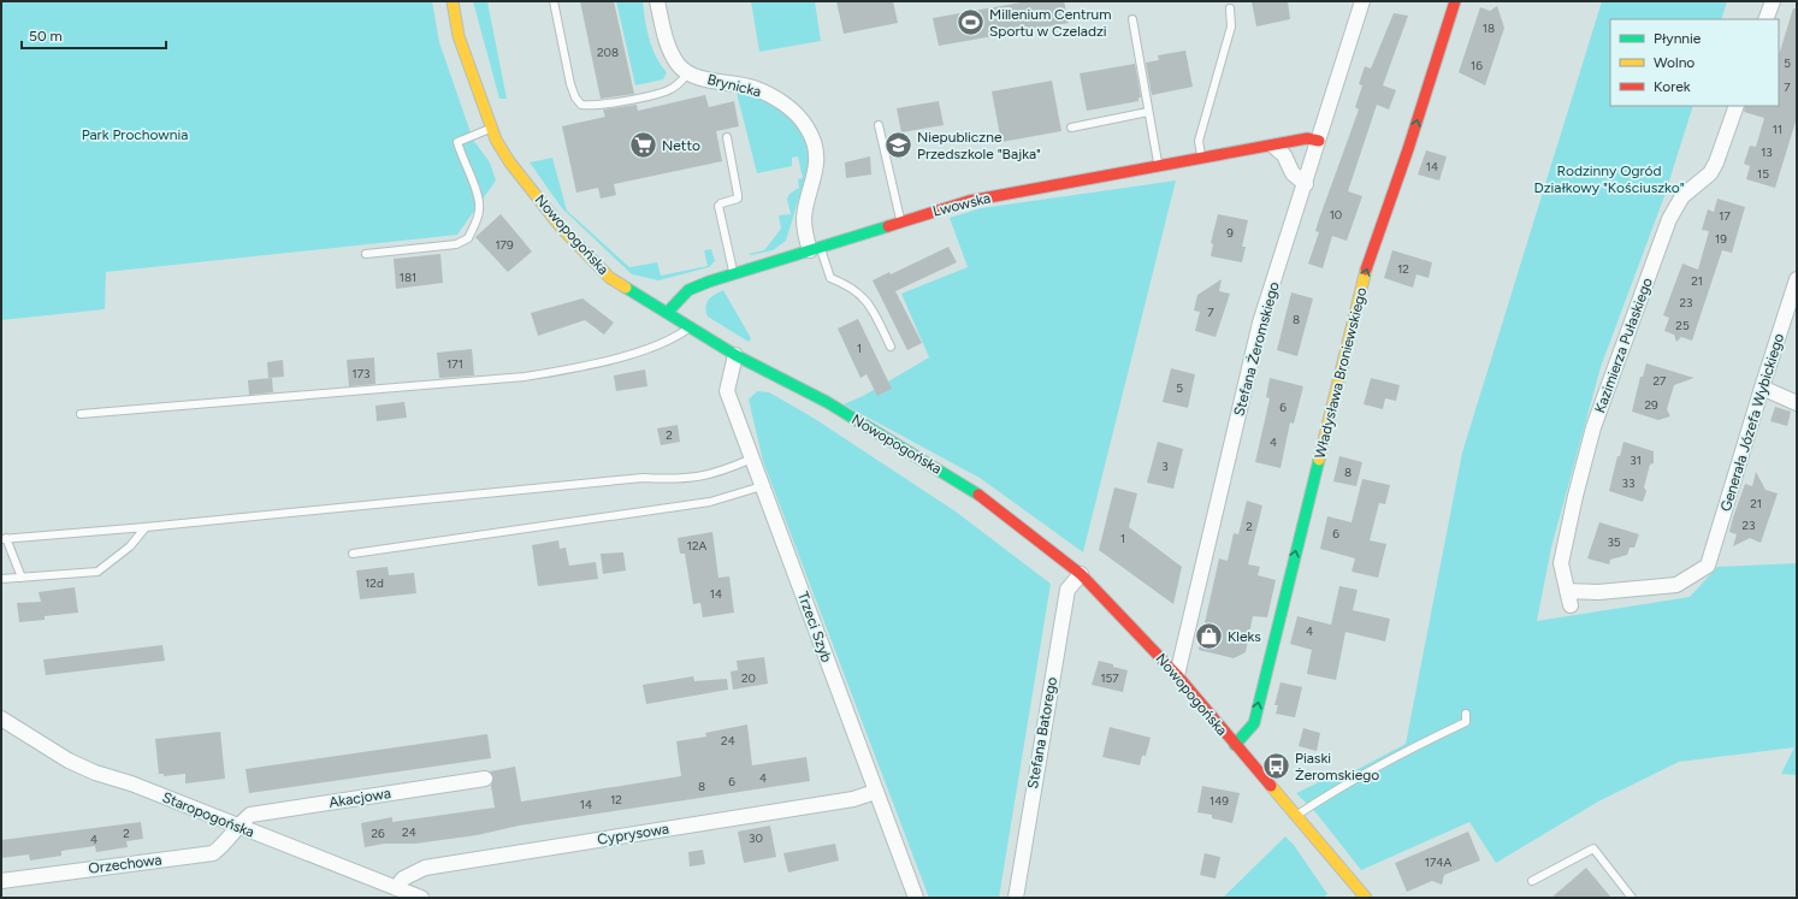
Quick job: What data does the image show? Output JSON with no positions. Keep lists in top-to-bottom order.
{
  "streets": {
    "street": [
      "Brynicka",
      "Lwowska",
      "Nowopogońska",
      "Kazimierza Pułaskiego",
      "Stefana Żeromskiego",
      "Władysława Broniewskiego",
      "Generała Józefa Wybickiego",
      "Trzeci Szyb",
      "Stefana Batorego",
      "Akacjowa",
      "Staropogońska",
      "Cyprysowa",
      "Orzechowa"
    ]
  },
  "crossings": [
    ["Brynicka", "Lwowska"],
    ["Lwowska", "Nowopogońska"],
    ["Lwowska", "Stefana Żeromskiego"],
    ["Nowopogońska", "Stefana Żeromskiego"],
    ["Nowopogońska", "Władysława Broniewskiego"],
    ["Nowopogońska", "Trzeci Szyb"],
    ["Nowopogońska", "Stefana Batorego"],
    ["Kazimierza Pułaskiego", "Generała Józefa Wybickiego"],
    ["Trzeci Szyb", "Cyprysowa"],
    ["Akacjowa", "Staropogońska"],
    ["Akacjowa", "Orzechowa"],
    ["Staropogońska", "Cyprysowa"],
    ["Staropogońska", "Orzechowa"]
  ],
  "one_way": ["Władysława Broniewskiego"],
  "parks": ["Park Prochownia", "Rodzinny Ogród Działkowy \"Kościuszko\""],
  "places": {
    "sports": ["Millenium Centrum Sportu w Czeladzi"],
    "supermarket": ["Netto"],
    "school or university": ["Niepubliczne Przedszkole \"Bajka\""],
    "shop": ["Kleks"],
    "bus stop": ["Piaski Żeromskiego"]
  },
  "house_numbers": [
    "18",
    "208",
    "5",
    "16",
    "7",
    "11",
    "13",
    "14",
    "15",
    "10",
    "17",
    "9",
    "19",
    "179",
    "12",
    "181",
    "21",
    "23",
    "7",
    "8",
    "25",
    "1",
    "171",
    "173",
    "27",
    "5",
    "29",
    "6",
    "2",
    "4",
    "31",
    "3",
    "8",
    "33",
    "21",
    "23",
    "2",
    "6",
    "1",
    "35",
    "12A",
    "12d",
    "14",
    "4",
    "20",
    "157",
    "24",
    "4",
    "6",
    "8",
    "12",
    "149",
    "14",
    "24",
    "2",
    "26",
    "30",
    "4",
    "174A"
  ],
  "legend": ["Płynnie", "Wolno", "Korek"],
  "scale_bar": "50 m"
}
